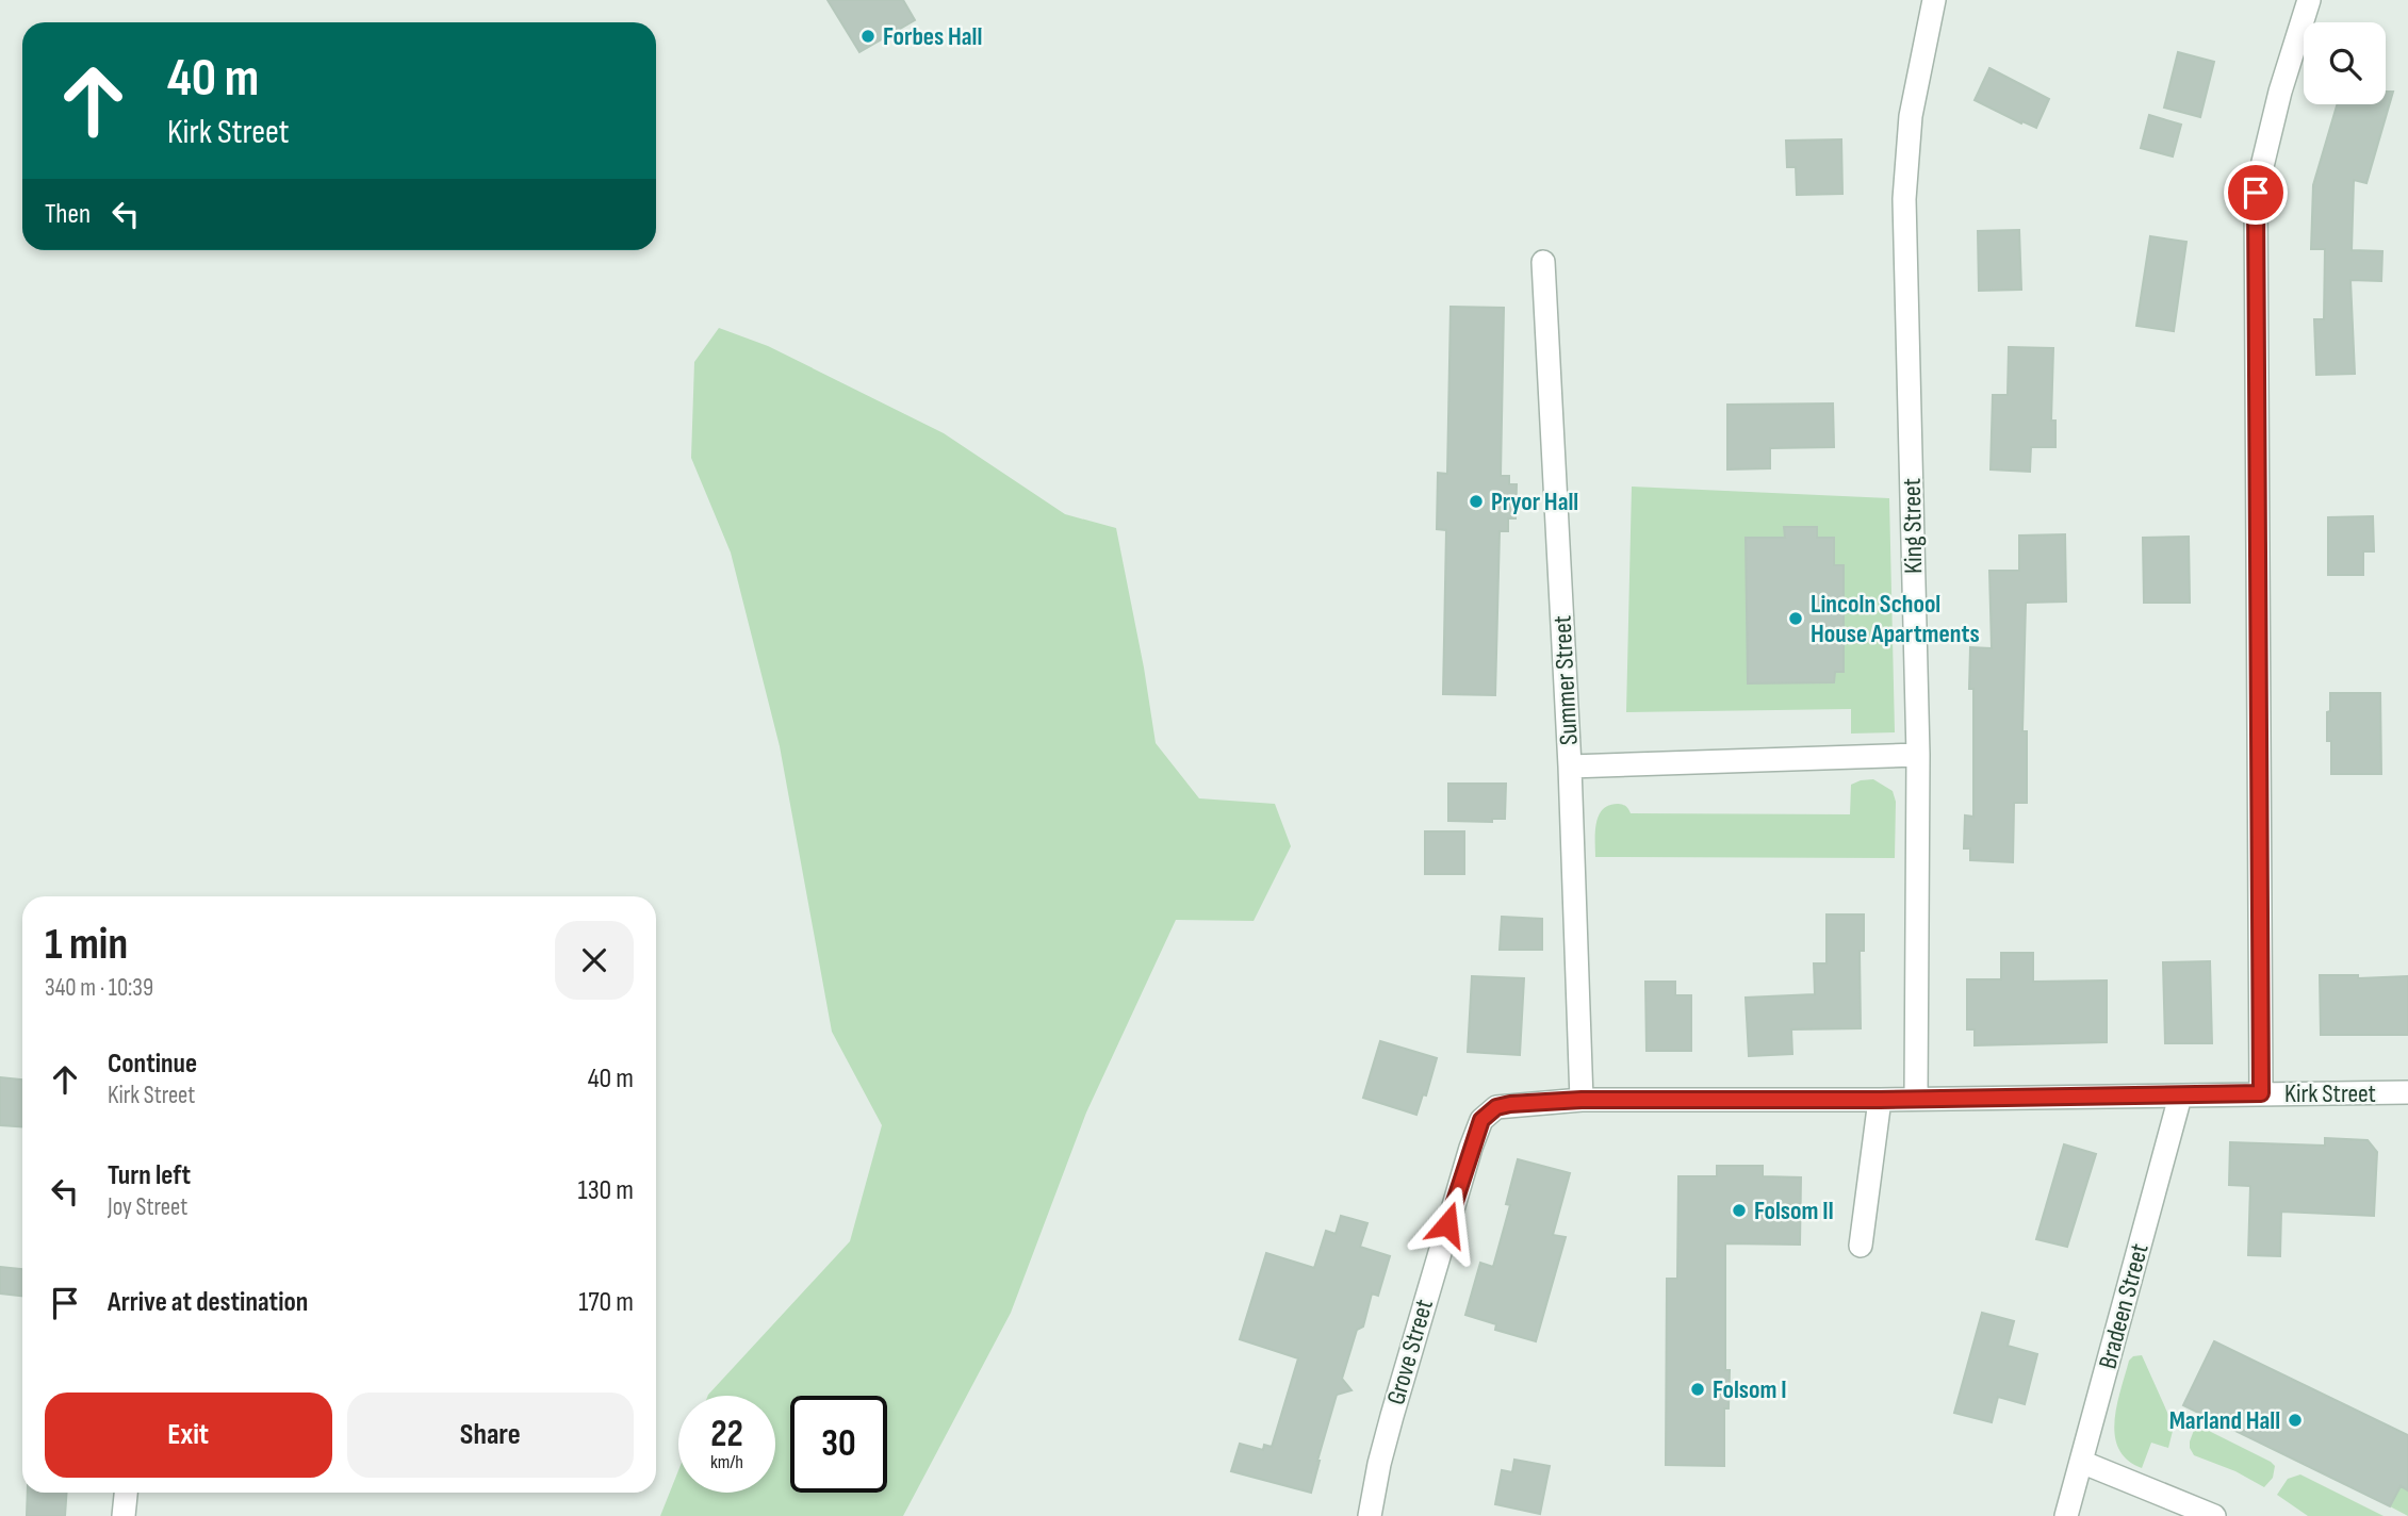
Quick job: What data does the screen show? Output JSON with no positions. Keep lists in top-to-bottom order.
{
  "streets": {
    "street": [
      "King Street",
      "Summer Street",
      "Kirk Street",
      "Bradeen Street",
      "Grove Street"
    ]
  },
  "crossings": [
    ["King Street", "Kirk Street"],
    ["Summer Street", "Kirk Street"],
    ["Summer Street", "Grove Street"],
    ["Kirk Street", "Bradeen Street"],
    ["Kirk Street", "Grove Street"]
  ],
  "places": [
    "Forbes Hall",
    "Pryor Hall",
    "Lincoln School House Apartments",
    "Folsom II",
    "Folsom I",
    "Marland Hall"
  ],
  "page": {
    "turn": ["40 m", "Kirk Street"],
    "then": "Then",
    "heading": ["1 min", "340 m · 10:39"],
    "list": [
      {
        "name": "Continue",
        "note": "Kirk Street",
        "value": "40 m"
      },
      {
        "name": "Turn left",
        "note": "Joy Street",
        "value": "130 m"
      },
      {
        "name": "Arrive at destination",
        "value": "170 m"
      }
    ],
    "buttons": ["Exit", "Share"],
    "speed": "22 km/h",
    "limit": "30"
  }
}
